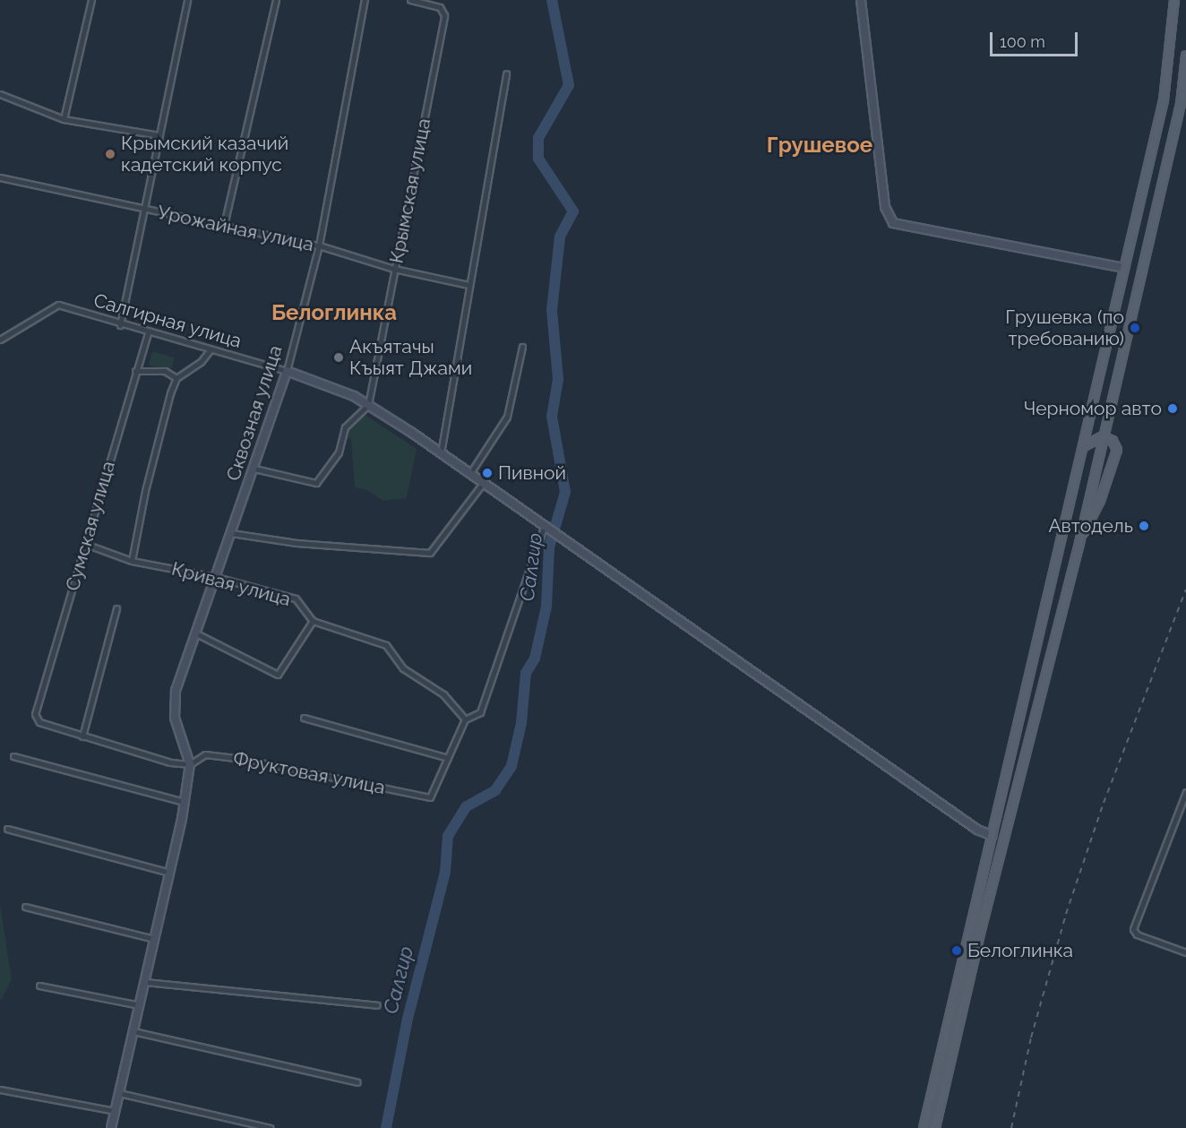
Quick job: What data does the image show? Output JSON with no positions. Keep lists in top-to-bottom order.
{
  "streets": {
    "main road": ["Салгирная улица", "Сквозная улица"],
    "street": [
      "Крымская улица",
      "Урожайная улица",
      "Сумская улица",
      "Кривая улица",
      "Фруктовая улица"
    ]
  },
  "crossings": [
    ["Крымская улица", "Урожайная улица"],
    ["Крымская улица", "Салгирная улица"],
    ["Урожайная улица", "Сквозная улица"],
    ["Салгирная улица", "Сквозная улица"],
    ["Салгирная улица", "Сумская улица"],
    ["Сквозная улица", "Кривая улица"],
    ["Сквозная улица", "Фруктовая улица"],
    ["Сумская улица", "Кривая улица"]
  ],
  "districts": ["Грушевое", "Белоглинка"],
  "water": ["Салгир"],
  "places": [
    "Крымский казачий кадетский корпус",
    "Грушевка (по требованию)",
    "Акъятачы Къыят Джами",
    "Черномор авто",
    "Пивной",
    "Автодель",
    "Белоглинка"
  ],
  "scale_bar": "100 m"
}
